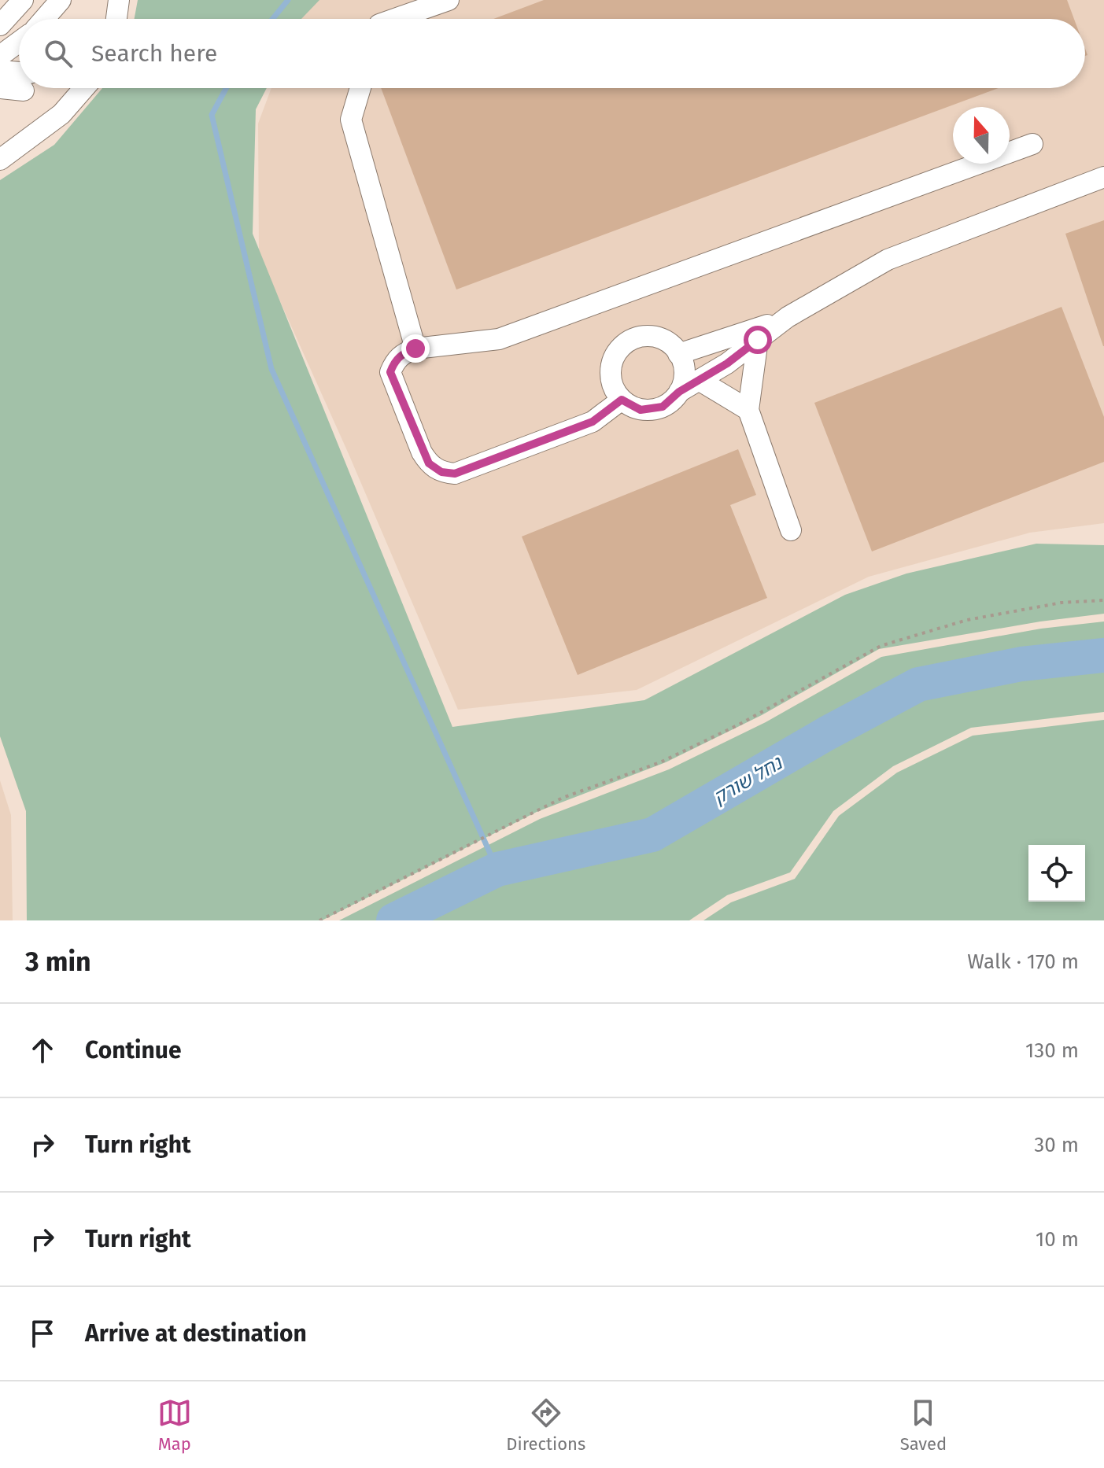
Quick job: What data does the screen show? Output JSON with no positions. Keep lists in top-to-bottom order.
{
  "water": ["נחל שורק"],
  "north": "top",
  "page": {
    "search": "Search here",
    "heading": ["3 min", "Walk · 170 m"],
    "list": [
      ["Continue", "130 m"],
      ["Turn right", "30 m"],
      ["Turn right", "10 m"],
      "Arrive at destination"
    ],
    "nav": ["Map", "Directions", "Saved"]
  }
}
